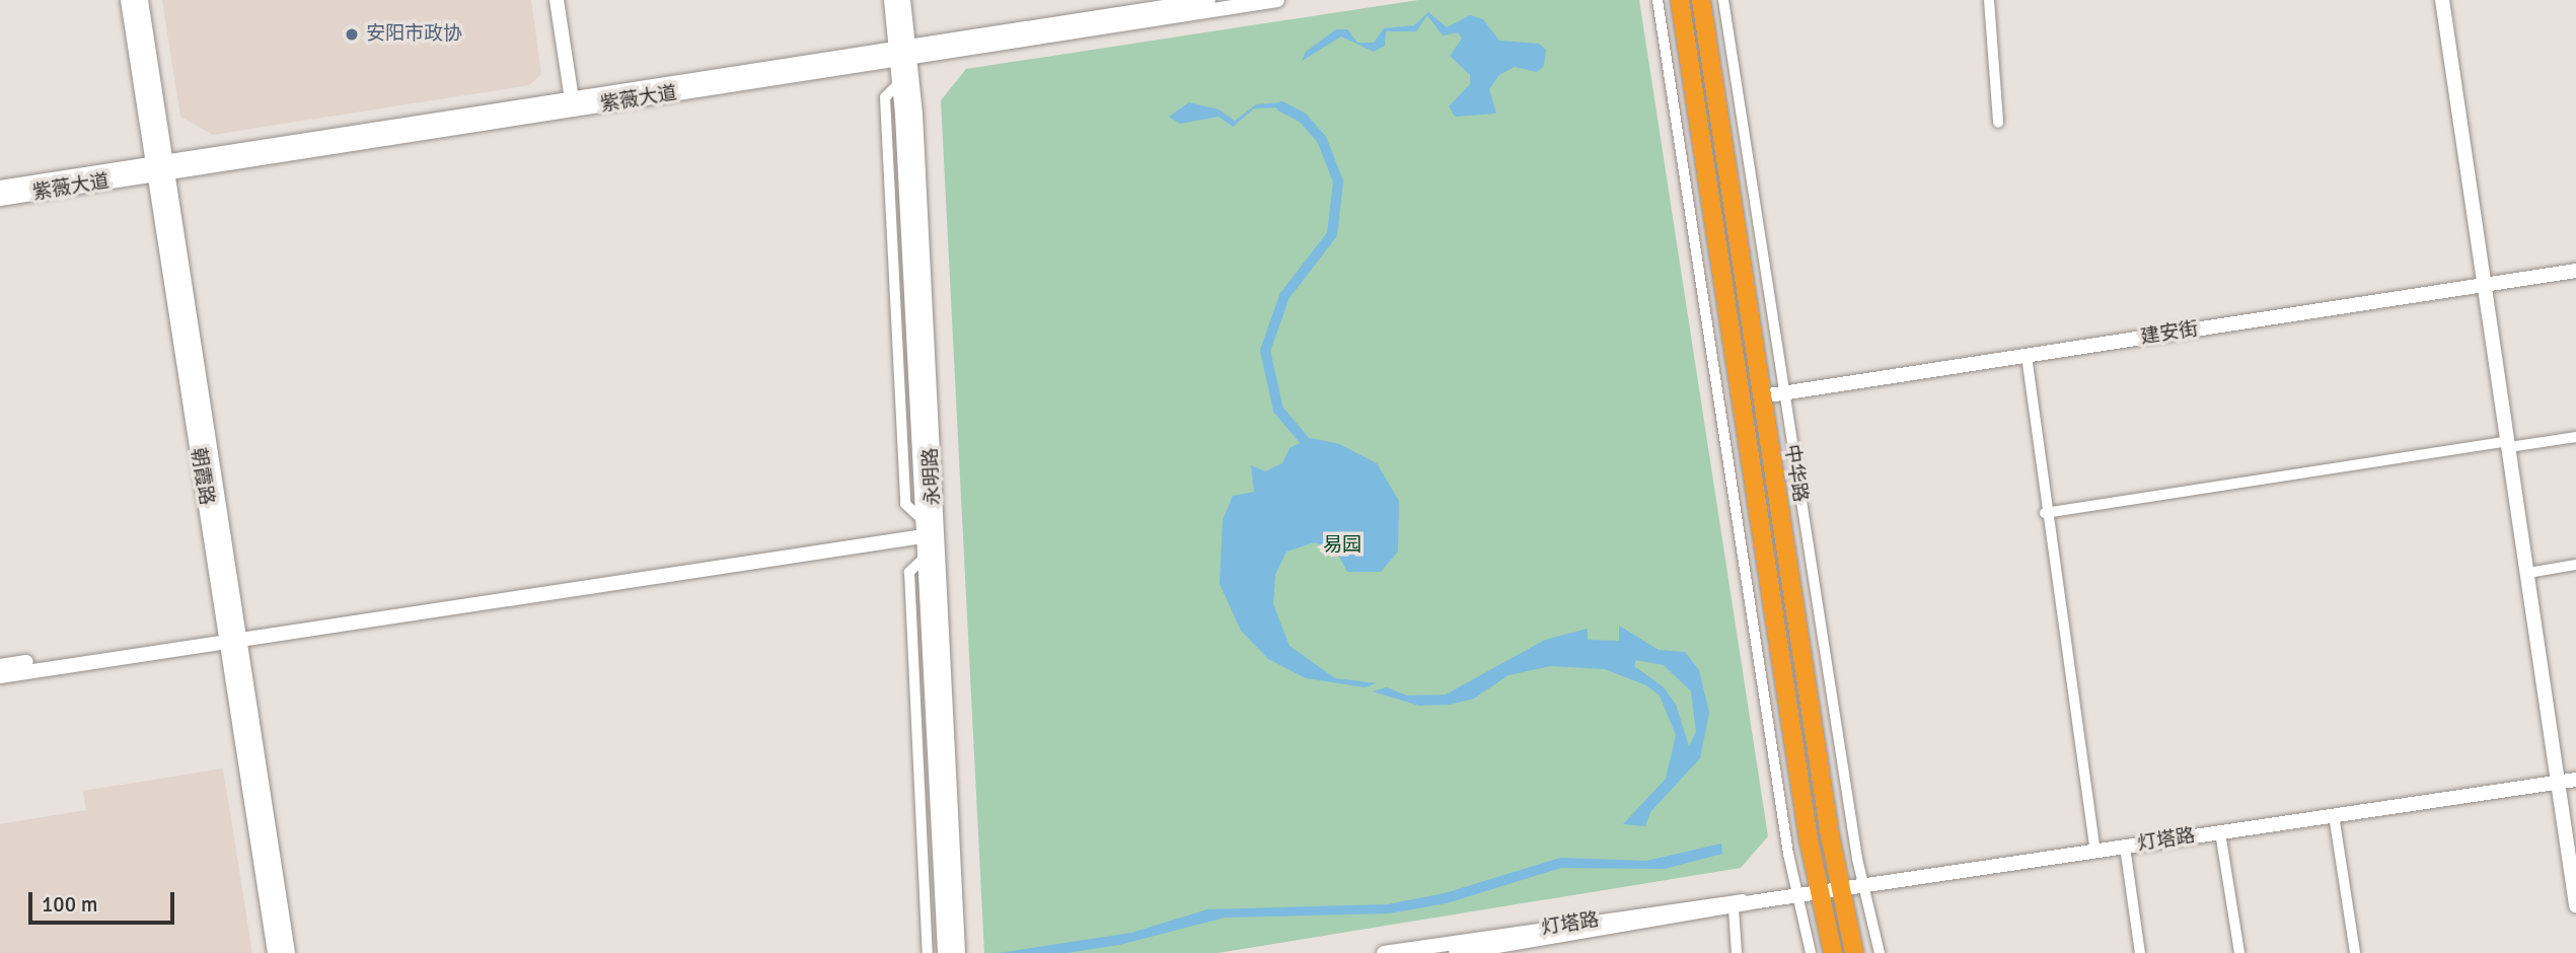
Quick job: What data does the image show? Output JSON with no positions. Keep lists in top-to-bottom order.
{
  "streets": {
    "highway": ["中华路"],
    "street": [
      "紫薇大道",
      "建安街",
      "朝霞路",
      "永明路",
      "灯塔路"
    ]
  },
  "crossings": [
    ["紫薇大道", "朝霞路"],
    ["紫薇大道", "永明路"],
    ["建安街", "中华路"],
    ["中华路", "灯塔路"]
  ],
  "parks": ["易园"],
  "places": ["安阳市政协"],
  "scale_bar": "100 m"
}
